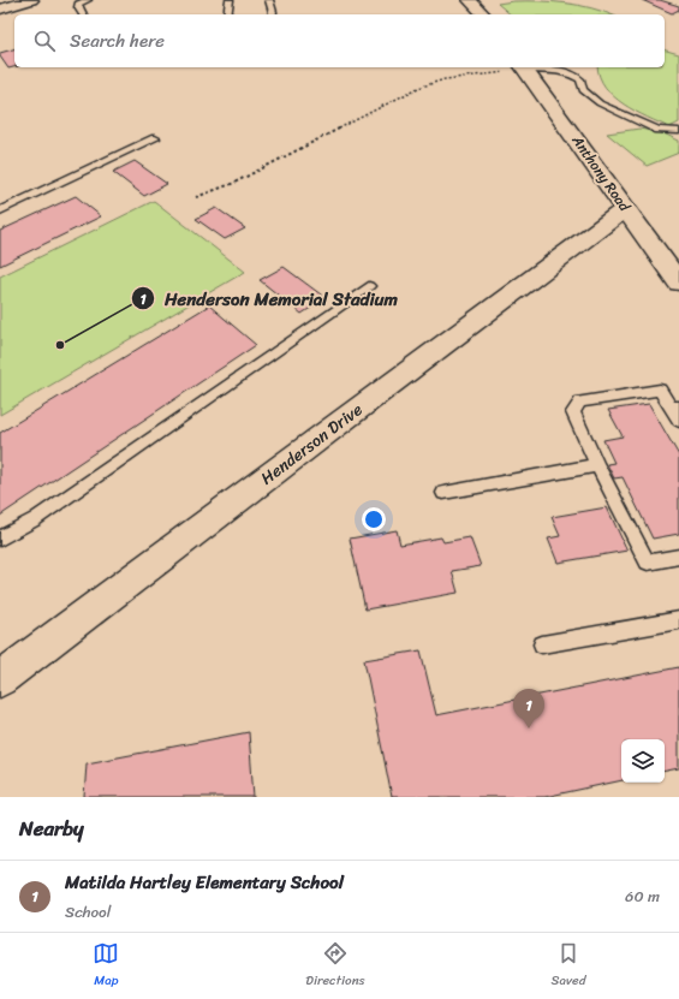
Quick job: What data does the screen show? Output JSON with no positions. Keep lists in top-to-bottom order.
{
  "streets": {
    "street": ["Anthony Road", "Henderson Drive"]
  },
  "crossings": [
    ["Anthony Road", "Henderson Drive"]
  ],
  "places": ["Henderson Memorial Stadium"],
  "page": {
    "search": "Search here",
    "pins": "1",
    "heading": "Nearby",
    "list": [
      {
        "mark": "1",
        "name": "Matilda Hartley Elementary School",
        "note": "School",
        "value": "60 m"
      }
    ],
    "nav": ["Map", "Directions", "Saved"]
  }
}
